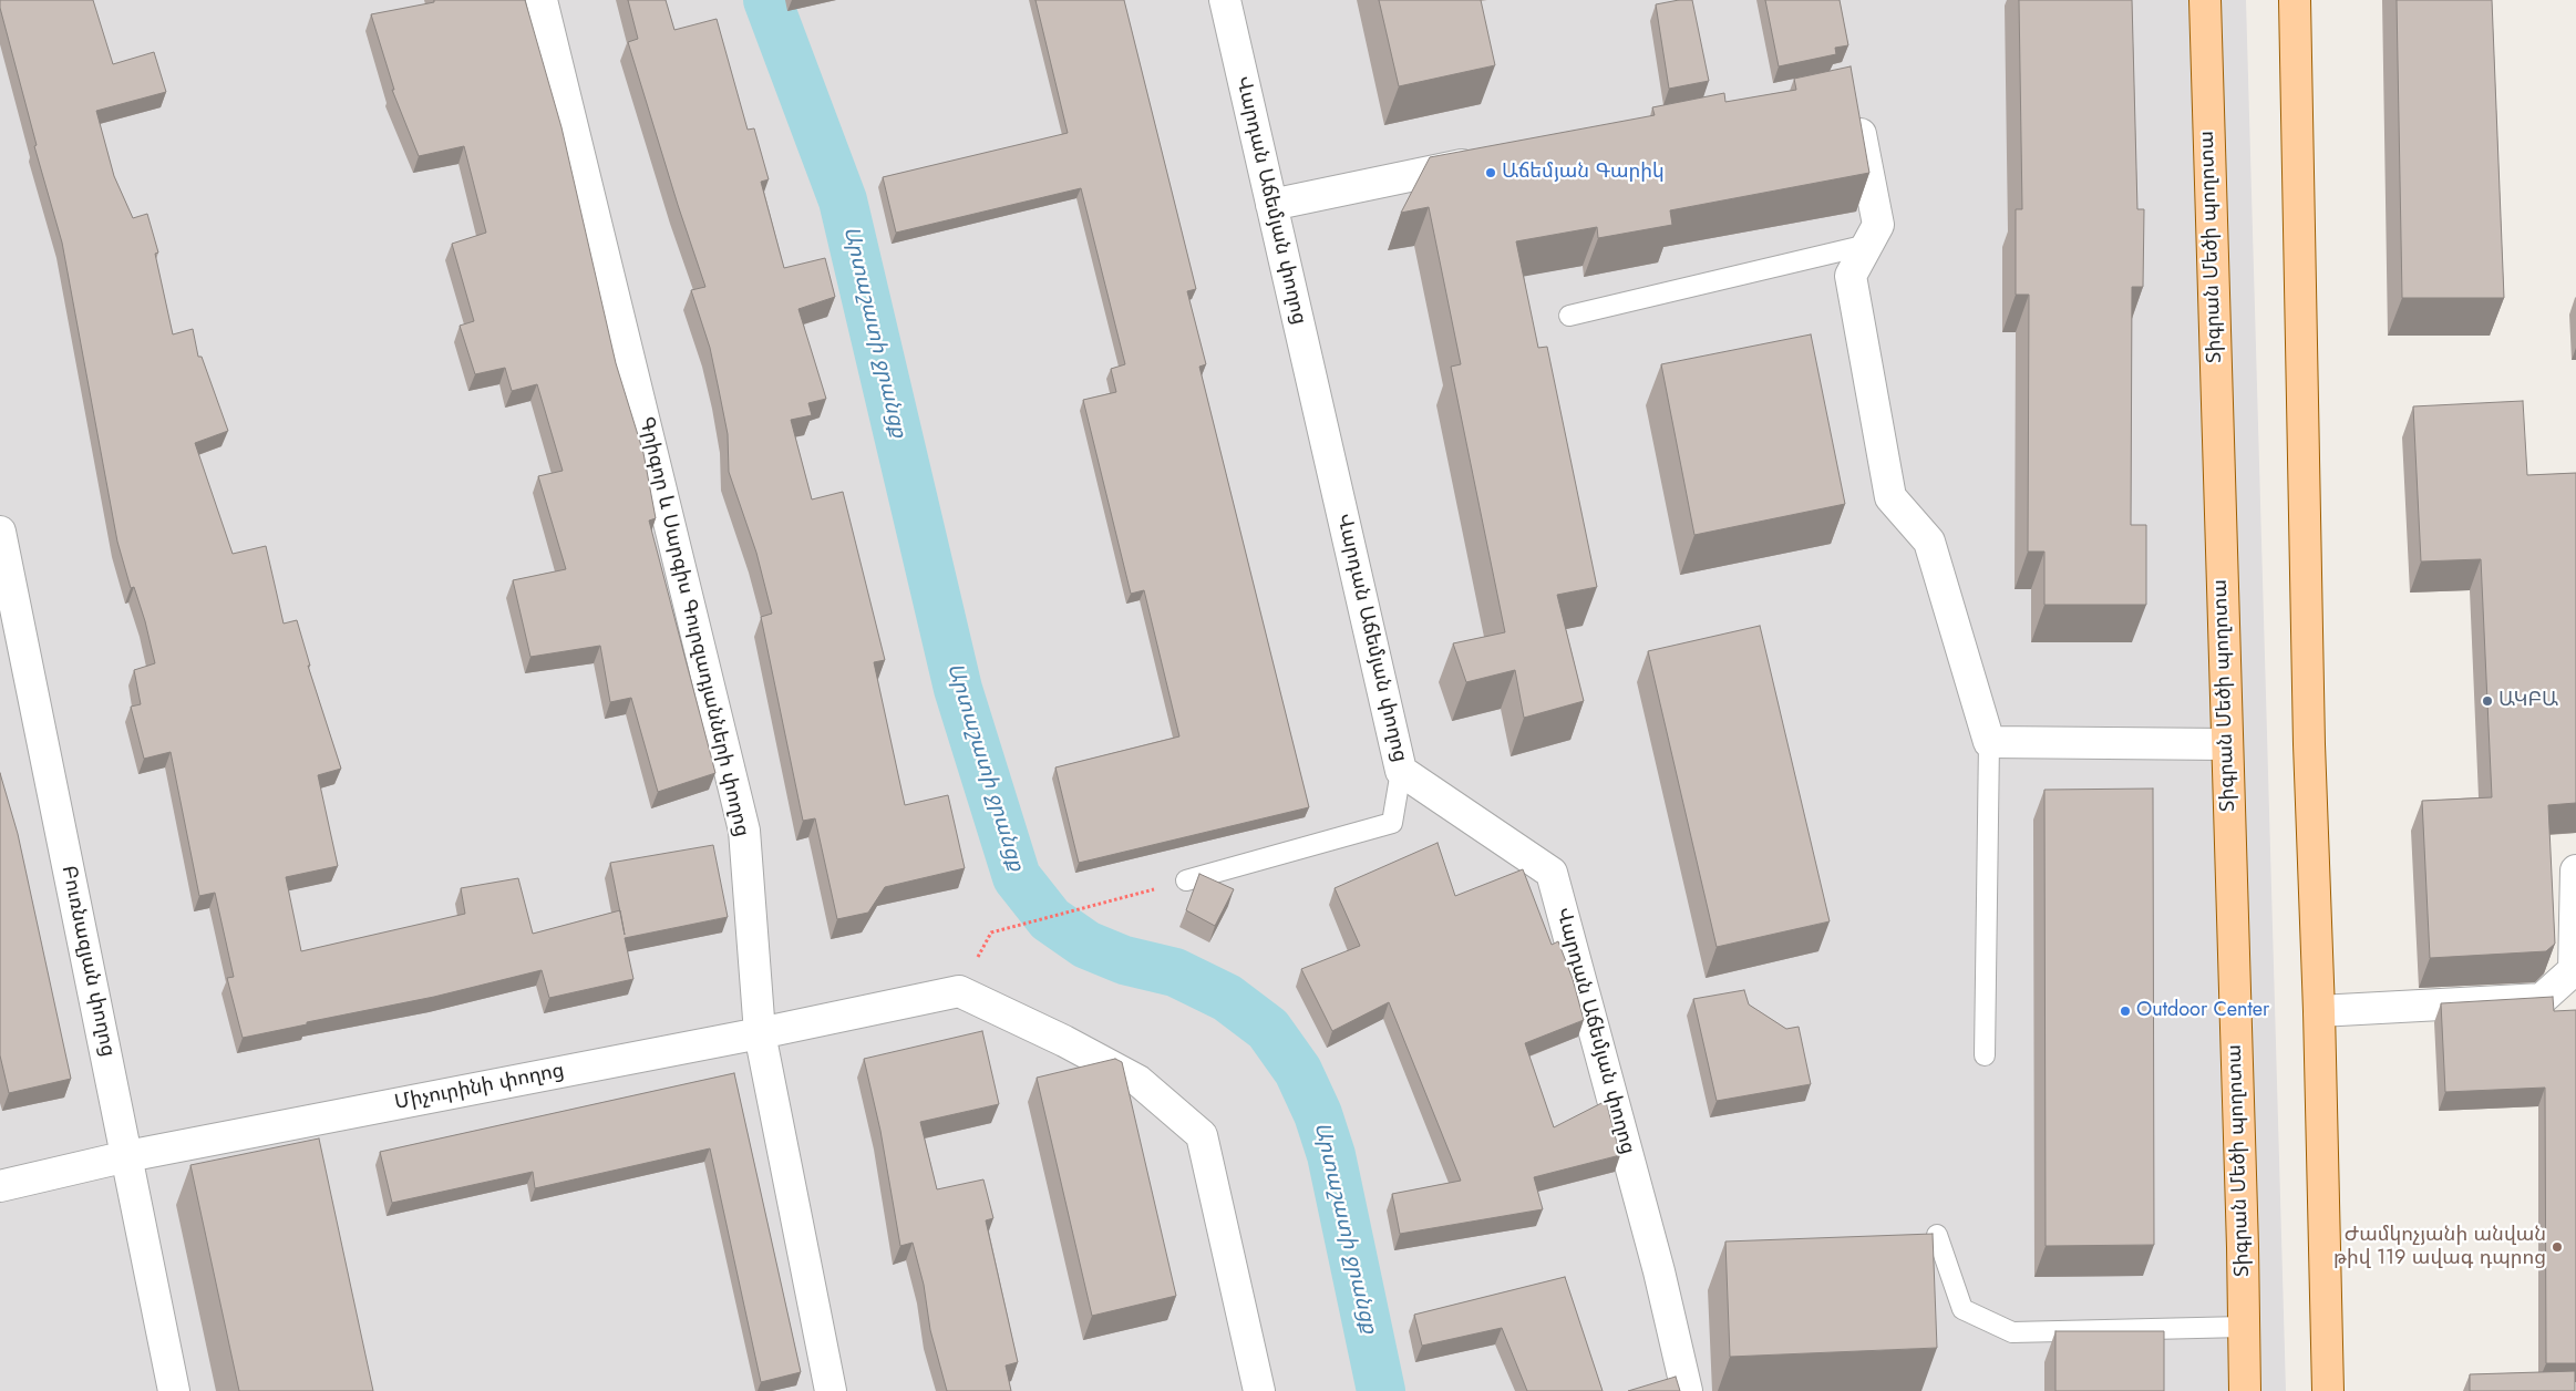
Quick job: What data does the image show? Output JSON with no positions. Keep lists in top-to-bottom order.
{
  "streets": {
    "main road": ["Տիգրան Մեծի պողոտա"],
    "street": [
      "Վարդան Աճեմյան փողոց",
      "Գրիգոր և Սարգիս Գուրզադյանների փողոց",
      "Բուռնազյան փողոց",
      "Միչուրինի փողոց"
    ]
  },
  "crossings": [
    ["Գրիգոր և Սարգիս Գուրզադյանների փողոց", "Միչուրինի փողոց"],
    ["Բուռնազյան փողոց", "Միչուրինի փողոց"]
  ],
  "water": ["Արտաշատի ջրանցք"],
  "places": [
    "Աճեմյան Գարիկ",
    "ԱԿԲԱ",
    "Outdoor Center",
    "Ժամկոչյանի անվան թիվ 119 ավագ դպրոց"
  ]
}
